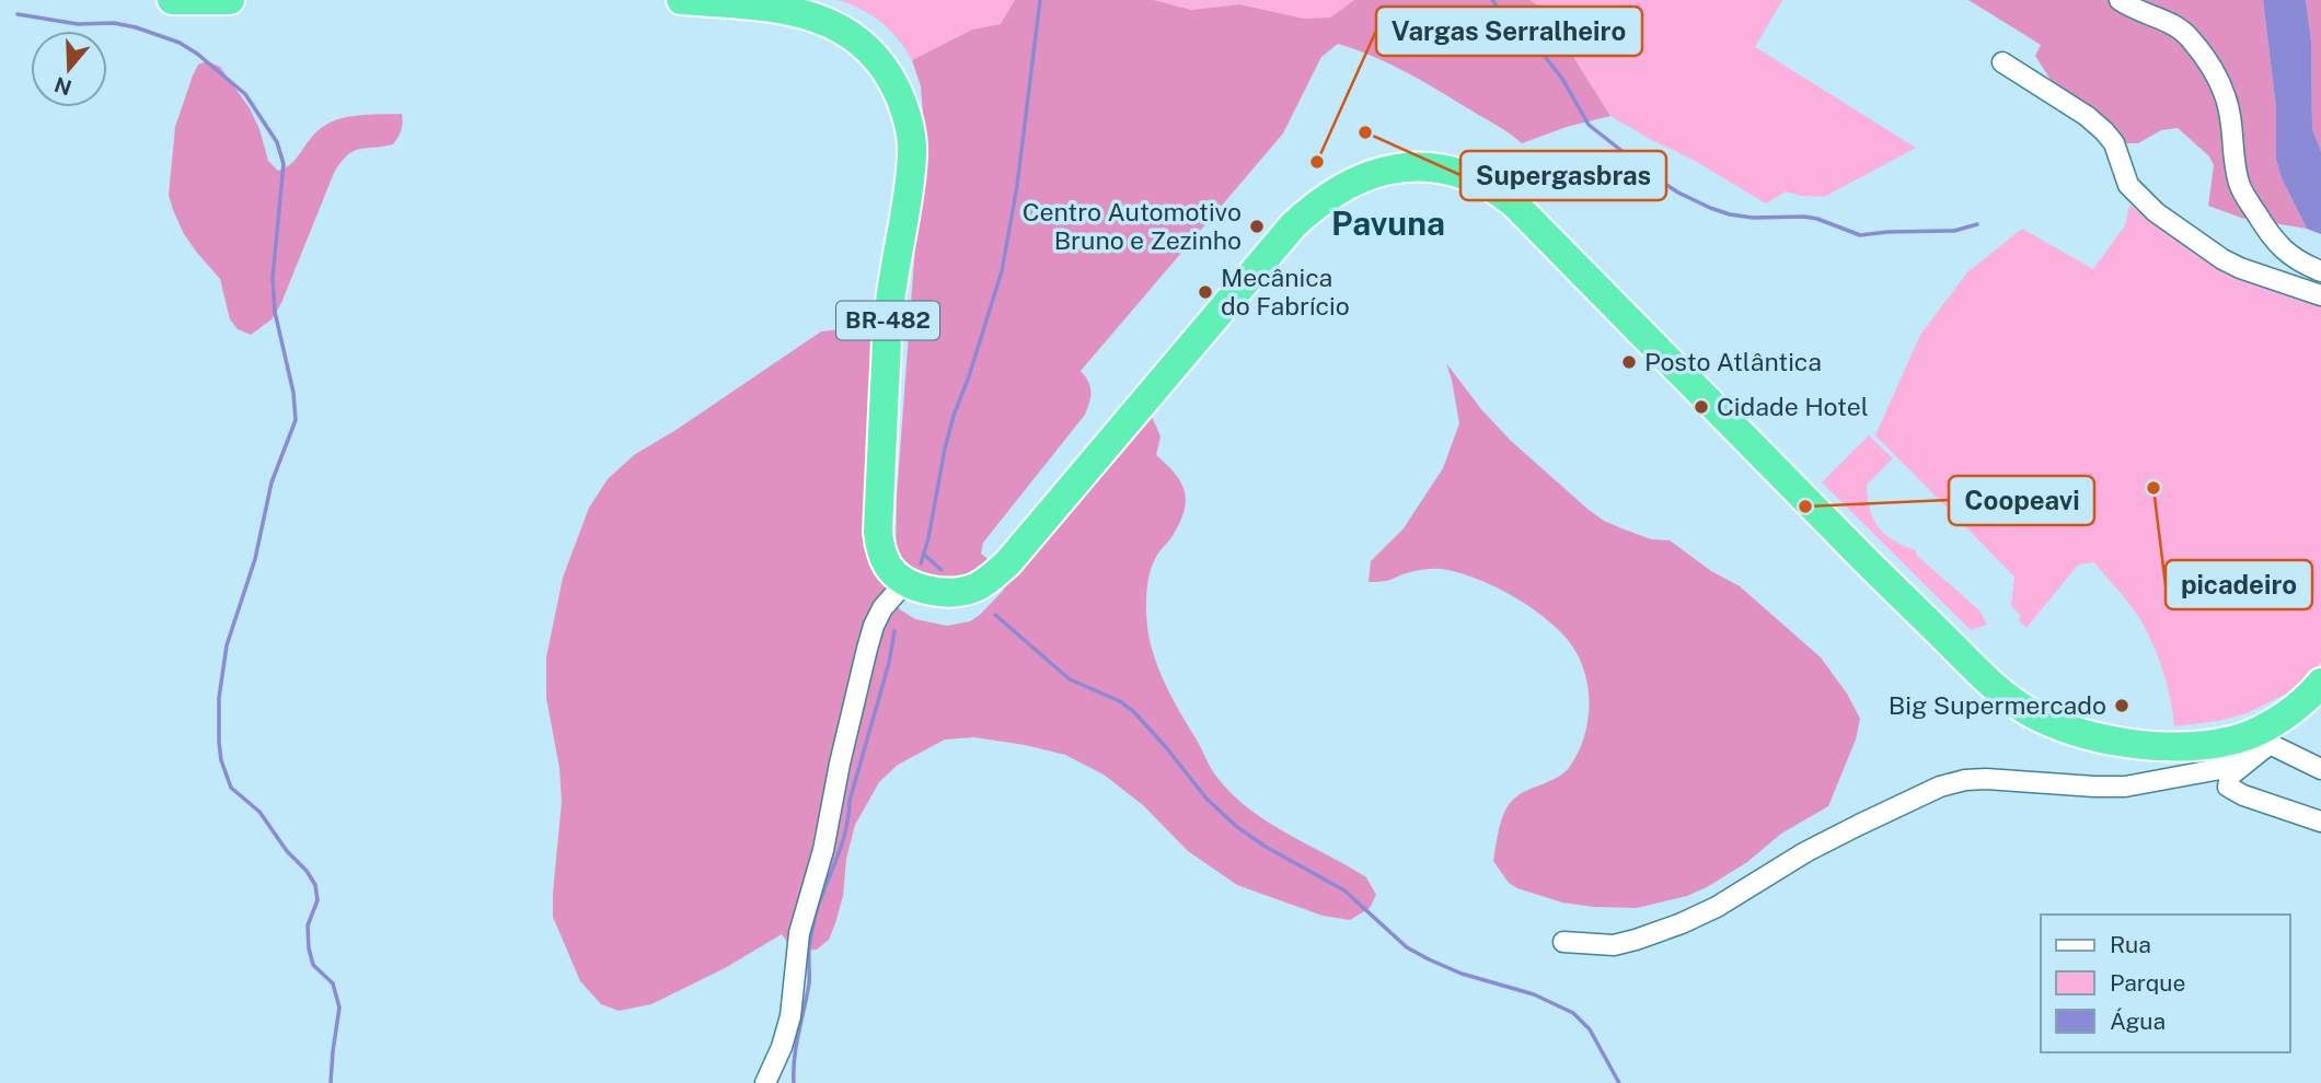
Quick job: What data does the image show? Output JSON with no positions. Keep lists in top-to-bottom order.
{
  "streets": {
    "highway": ["BR-482"]
  },
  "districts": ["Pavuna"],
  "places": [
    "Supergasbras",
    "Vargas Serralheiro",
    "Centro Automotivo Bruno e Zezinho",
    "Mecânica do Fabrício",
    "Posto Atlântica",
    "Cidade Hotel",
    "picadeiro",
    "Coopeavi",
    "Big Supermercado"
  ],
  "legend": ["Rua", "Parque", "Água"],
  "north": "bottom"
}
